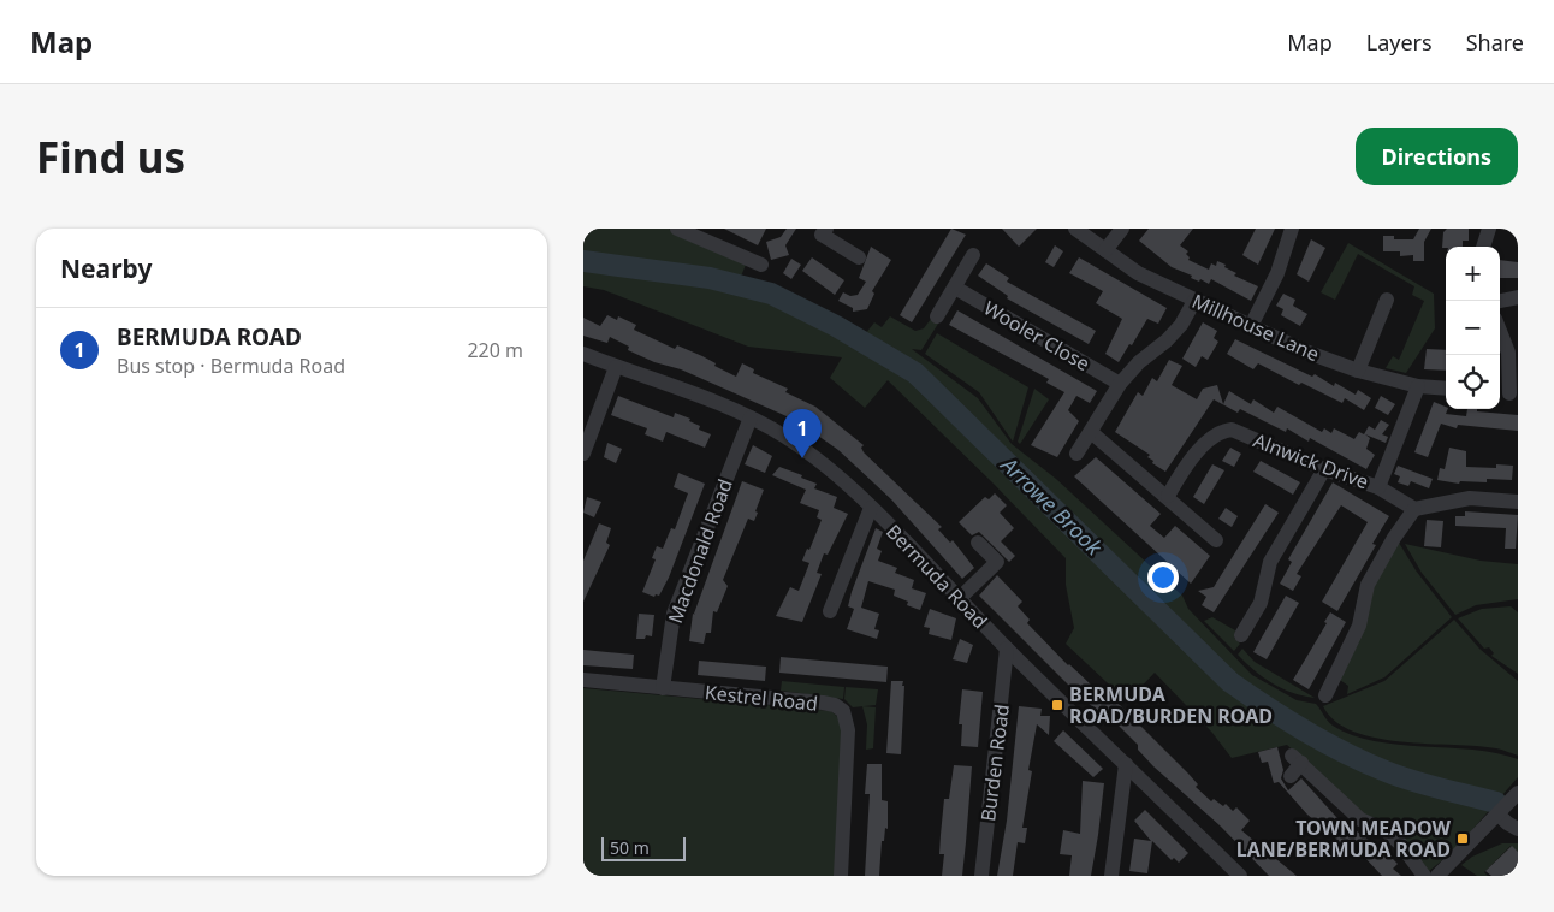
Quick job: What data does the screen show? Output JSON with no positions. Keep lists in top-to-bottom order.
{
  "streets": {
    "street": [
      "Millhouse Lane",
      "Wooler Close",
      "Alnwick Drive",
      "Macdonald Road",
      "Bermuda Road",
      "Kestrel Road",
      "Burden Road"
    ]
  },
  "crossings": [
    ["Millhouse Lane", "Alnwick Drive"],
    ["Macdonald Road", "Bermuda Road"],
    ["Macdonald Road", "Kestrel Road"],
    ["Bermuda Road", "Burden Road"]
  ],
  "water": ["Arrowe Brook"],
  "places": {
    "transit": ["BERMUDA ROAD/BURDEN ROAD", "TOWN MEADOW LANE/BERMUDA ROAD"]
  },
  "scale_bar": "50 m",
  "page": {
    "header": "Map",
    "nav": ["Map", "Layers", "Share"],
    "buttons": "Directions",
    "title": "Find us",
    "heading": "Nearby",
    "map_buttons": ["+", "−"],
    "list": [
      {
        "mark": "1",
        "name": "BERMUDA ROAD",
        "note": "Bus stop · Bermuda Road",
        "value": "220 m"
      }
    ],
    "pins": "1",
    "scale": "50 m"
  }
}
